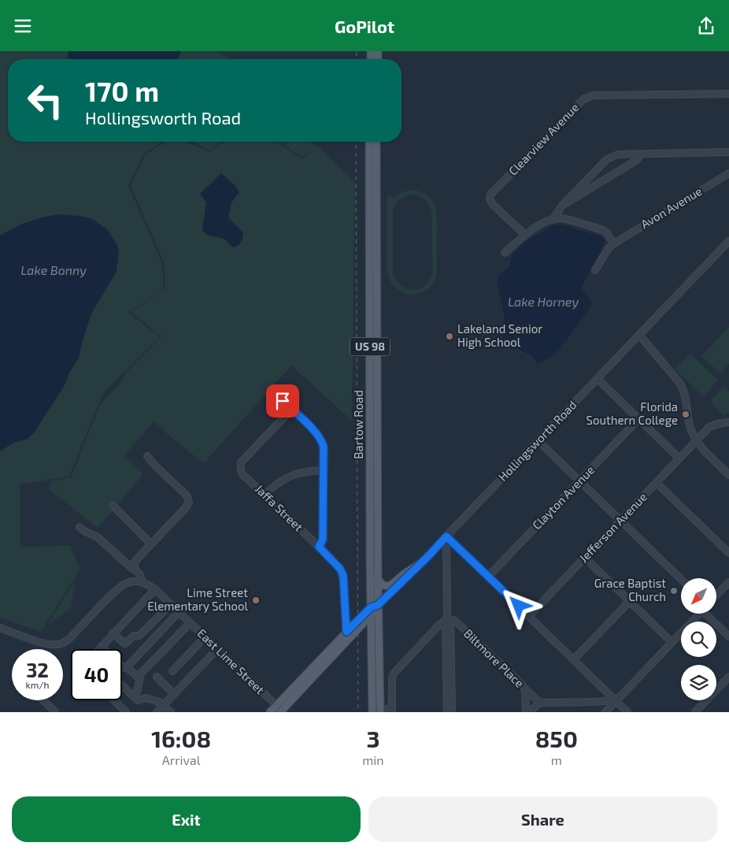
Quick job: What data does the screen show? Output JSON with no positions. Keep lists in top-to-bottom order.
{
  "streets": {
    "main road": ["US 98", "Bartow Road"],
    "street": [
      "Clearview Avenue",
      "Avon Avenue",
      "Hollingsworth Road",
      "Clayton Avenue",
      "Jaffa Street",
      "Jefferson Avenue",
      "Biltmore Place",
      "East Lime Street"
    ]
  },
  "crossings": [
    ["Bartow Road", "Hollingsworth Road"]
  ],
  "water": ["Lake Bonny", "Lake Horney"],
  "places": [
    "Lakeland Senior High School",
    "Florida Southern College",
    "Grace Baptist Church",
    "Lime Street Elementary School"
  ],
  "north": "bottom left",
  "page": {
    "header": "GoPilot",
    "turn": ["170 m", "Hollingsworth Road"],
    "speed": "32 km/h",
    "limit": "40",
    "eta": [
      "16:08",
      "Arrival",
      "3",
      "min",
      "850",
      "m"
    ],
    "buttons": ["Exit", "Share"]
  }
}
